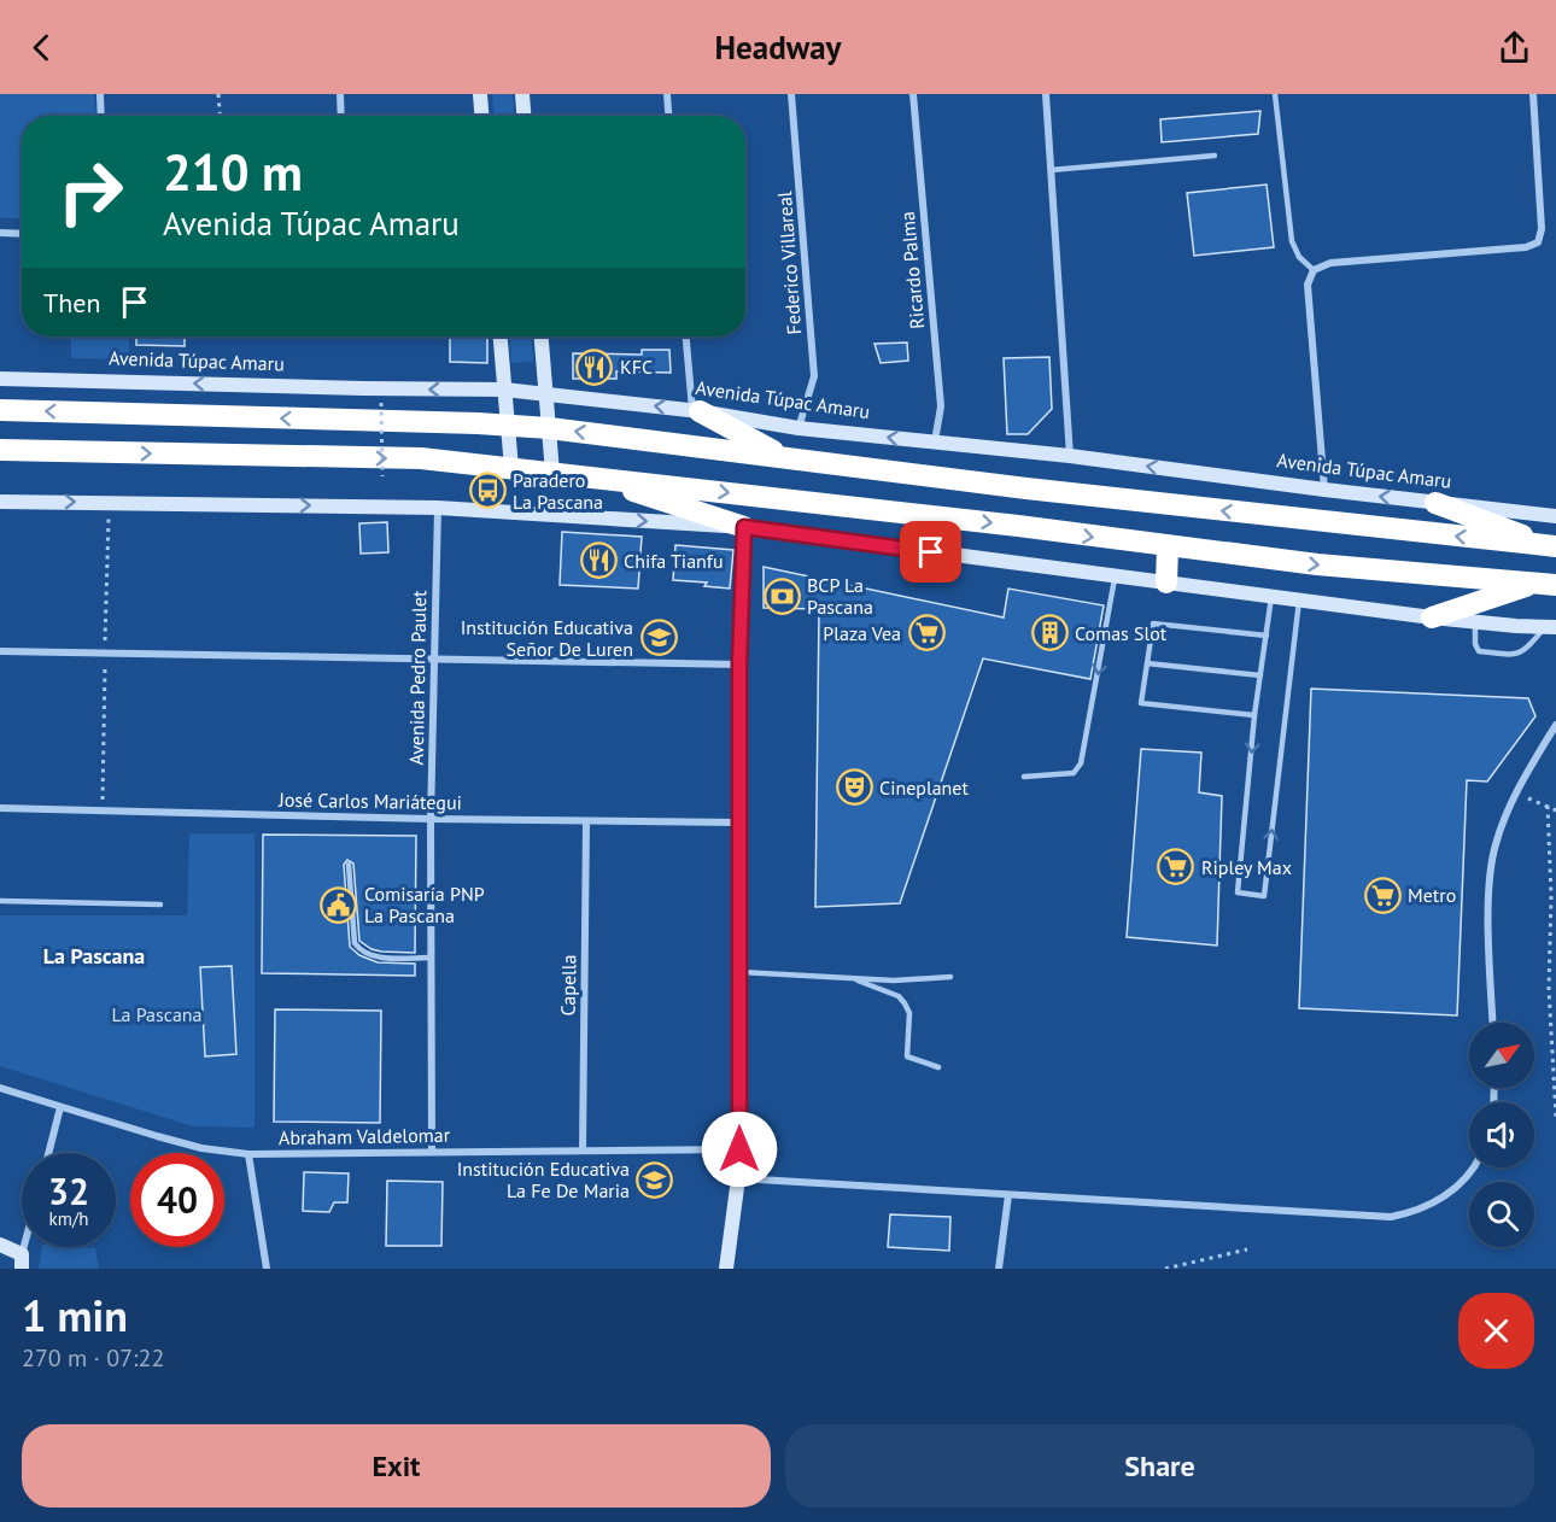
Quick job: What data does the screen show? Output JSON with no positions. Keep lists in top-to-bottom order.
{
  "streets": {
    "street": [
      "Federico Villareal",
      "Ricardo Palma",
      "Avenida Túpac Amaru",
      "Avenida Pedro Paulet",
      "José Carlos Mariátegui",
      "Capella",
      "Abraham Valdelomar"
    ]
  },
  "crossings": [
    ["Federico Villareal", "Avenida Túpac Amaru"],
    ["Ricardo Palma", "Avenida Túpac Amaru"],
    ["Avenida Pedro Paulet", "José Carlos Mariátegui"],
    ["Avenida Pedro Paulet", "Abraham Valdelomar"],
    ["José Carlos Mariátegui", "Capella"],
    ["Capella", "Abraham Valdelomar"]
  ],
  "districts": ["La Pascana"],
  "parks": ["La Pascana"],
  "places": {
    "restaurant": ["KFC", "Chifa Tianfu"],
    "bus stop": ["Paradero La Pascana"],
    "bank": ["BCP La Pascana"],
    "supermarket": ["Plaza Vea", "Ripley Max", "Metro"],
    "building": ["Comas Slot"],
    "school or university": ["Institución Educativa Señor De Luren", "Institución Educativa La Fe De Maria"],
    "theatre": ["Cineplanet"],
    "public building": ["Comisaría PNP La Pascana"]
  },
  "north": "top right",
  "page": {
    "header": "Headway",
    "turn": ["210 m", "Avenida Túpac Amaru"],
    "then": "Then",
    "speed": "32 km/h",
    "limit": "40",
    "heading": ["1 min", "270 m · 07:22"],
    "buttons": ["Exit", "Share"]
  }
}
